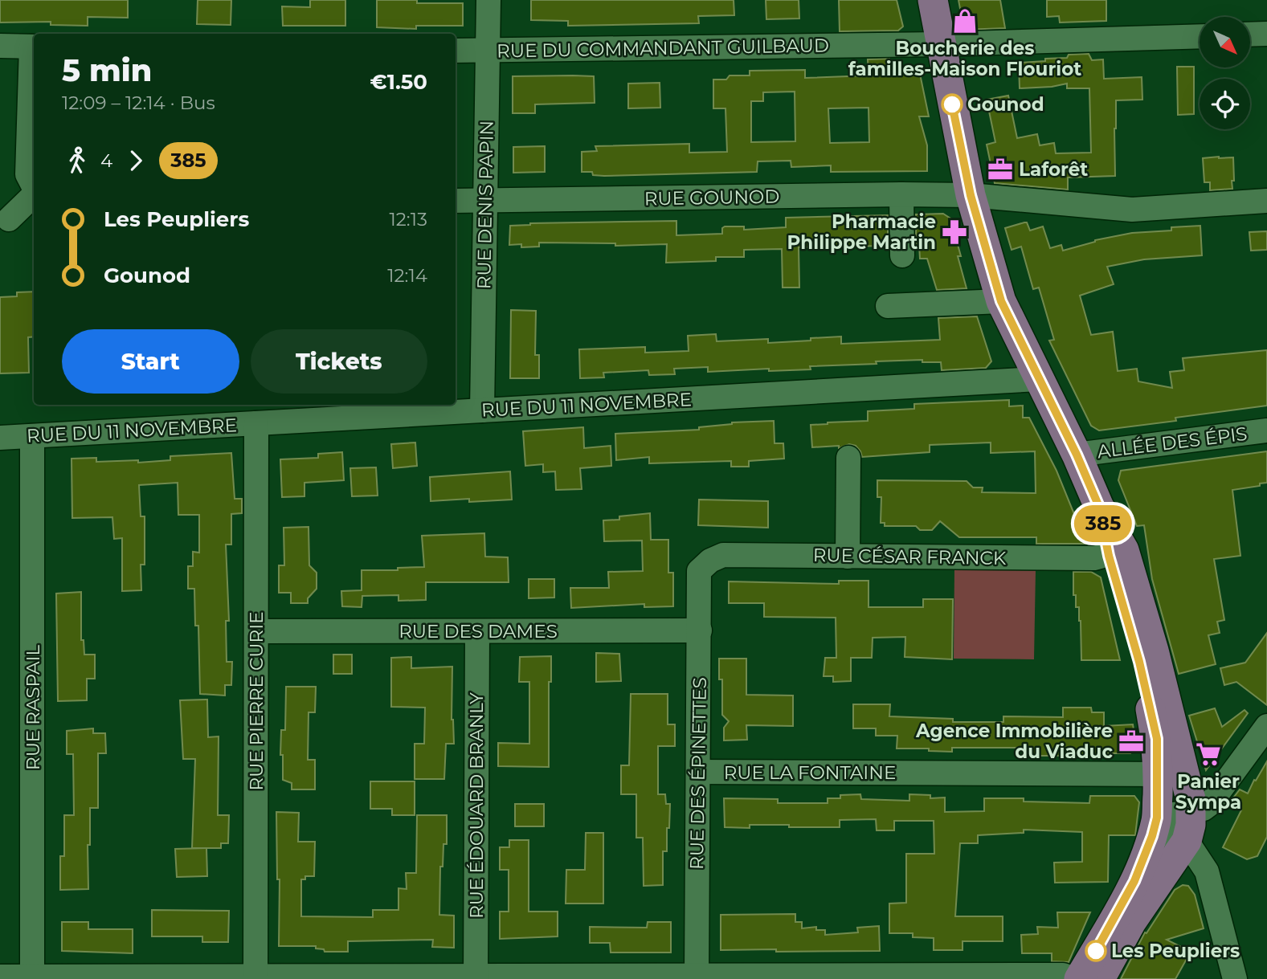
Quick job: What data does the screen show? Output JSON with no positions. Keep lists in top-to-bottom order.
{
  "streets": {
    "street": [
      "RUE DU COMMANDANT GUILBAUD",
      "RUE GOUNOD",
      "RUE DENIS PAPIN",
      "RUE DU 11 NOVEMBRE",
      "ALLÉE DES ÉPIS",
      "RUE CÉSAR FRANCK",
      "RUE DES DAMES",
      "RUE PIERRE CURIE",
      "RUE RASPAIL",
      "RUE LA FONTAINE",
      "RUE DES ÉPINETTES",
      "RUE ÉDOUARD BRANLY"
    ]
  },
  "crossings": [
    ["RUE DU COMMANDANT GUILBAUD", "RUE DENIS PAPIN"],
    ["RUE GOUNOD", "RUE DENIS PAPIN"],
    ["RUE DENIS PAPIN", "RUE DU 11 NOVEMBRE"],
    ["RUE DU 11 NOVEMBRE", "RUE PIERRE CURIE"],
    ["RUE DU 11 NOVEMBRE", "RUE RASPAIL"],
    ["RUE CÉSAR FRANCK", "RUE DES ÉPINETTES"],
    ["RUE DES DAMES", "RUE PIERRE CURIE"],
    ["RUE DES DAMES", "RUE DES ÉPINETTES"],
    ["RUE DES DAMES", "RUE ÉDOUARD BRANLY"],
    ["RUE LA FONTAINE", "RUE DES ÉPINETTES"]
  ],
  "places": {
    "shop": ["Boucherie des familles-Maison Flouriot"],
    "other": ["Gounod", "Les Peupliers"],
    "office": ["Laforêt", "Agence Immobilière du Viaduc"],
    "pharmacy": ["Pharmacie Philippe Martin"],
    "supermarket": ["Panier Sympa"]
  },
  "lines": ["bus line 385"],
  "north": "bottom right",
  "page": {
    "on_map": "385",
    "heading": ["5 min", "12:09 – 12:14 · Bus", "€1.50"],
    "legs": ["4", "385"],
    "list": [
      {
        "name": "Les Peupliers",
        "value": "12:13"
      },
      {
        "name": "Gounod",
        "value": "12:14"
      }
    ],
    "buttons": ["Start", "Tickets"]
  }
}
